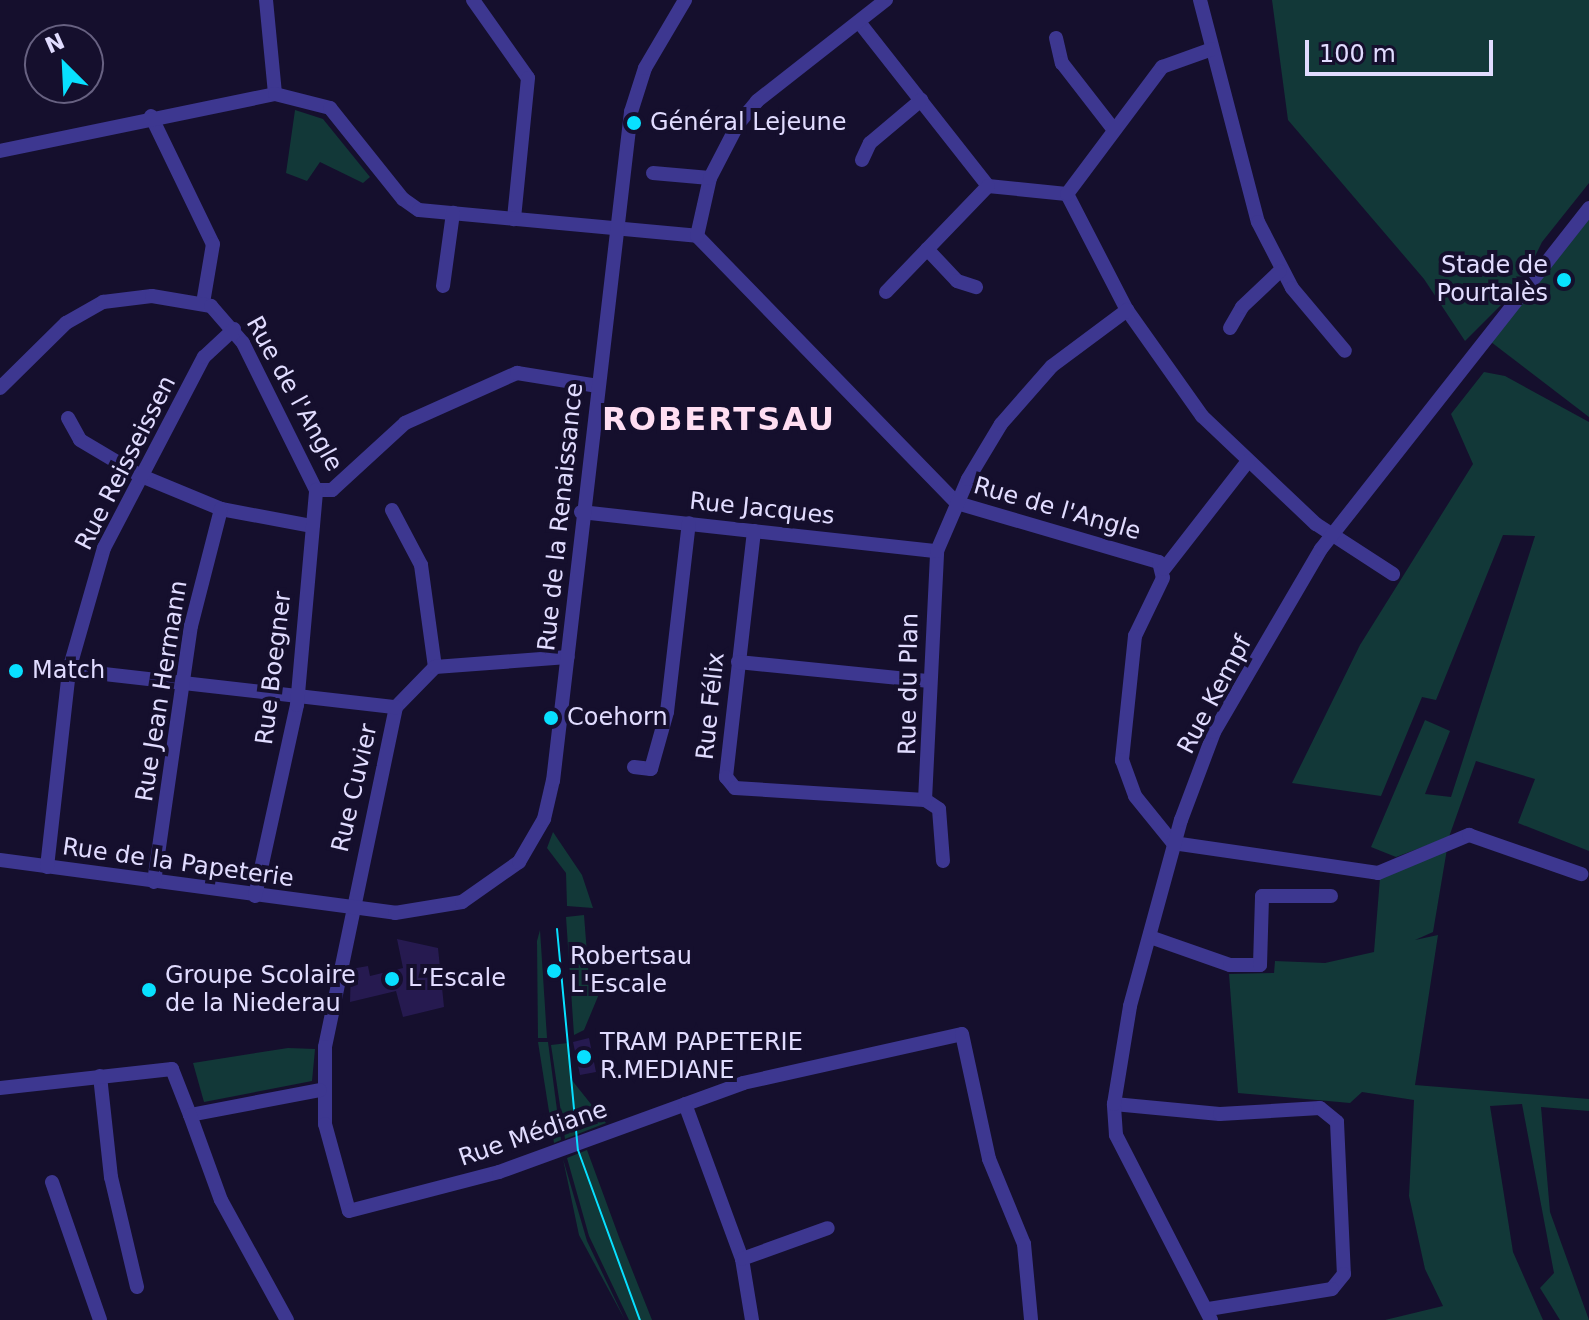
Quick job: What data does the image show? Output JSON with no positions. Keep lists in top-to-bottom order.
{
  "streets": {
    "street": [
      "Rue de l'Angle",
      "Rue Reisseissen",
      "Rue Jacques",
      "Rue de la Renaissance",
      "Rue Boegner",
      "Rue du Plan",
      "Rue Jean Hermann",
      "Rue Kempf",
      "Rue Félix",
      "Rue Cuvier",
      "Rue de la Papeterie",
      "Rue Médiane"
    ]
  },
  "crossings": [
    ["Rue de l'Angle", "Rue Reisseissen"],
    ["Rue de l'Angle", "Rue de la Renaissance"],
    ["Rue de l'Angle", "Rue Boegner"],
    ["Rue de l'Angle", "Rue du Plan"],
    ["Rue de l'Angle", "Rue Kempf"],
    ["Rue Reisseissen", "Rue de la Papeterie"],
    ["Rue Jacques", "Rue de la Renaissance"],
    ["Rue Jacques", "Rue du Plan"],
    ["Rue Jacques", "Rue Félix"],
    ["Rue de la Renaissance", "Rue Cuvier"],
    ["Rue de la Renaissance", "Rue de la Papeterie"],
    ["Rue Boegner", "Rue de la Papeterie"],
    ["Rue du Plan", "Rue Félix"],
    ["Rue Jean Hermann", "Rue de la Papeterie"],
    ["Rue Cuvier", "Rue de la Papeterie"],
    ["Rue Cuvier", "Rue Médiane"]
  ],
  "districts": ["ROBERTSAU"],
  "places": [
    "Général Lejeune",
    "Stade de Pourtalès",
    "Match",
    "Coehorn",
    "Robertsau L'Escale",
    "L’Escale",
    "Groupe Scolaire de la Niederau",
    "TRAM PAPETERIE R.MEDIANE"
  ],
  "scale_bar": "100 m",
  "north": "top left"
}
